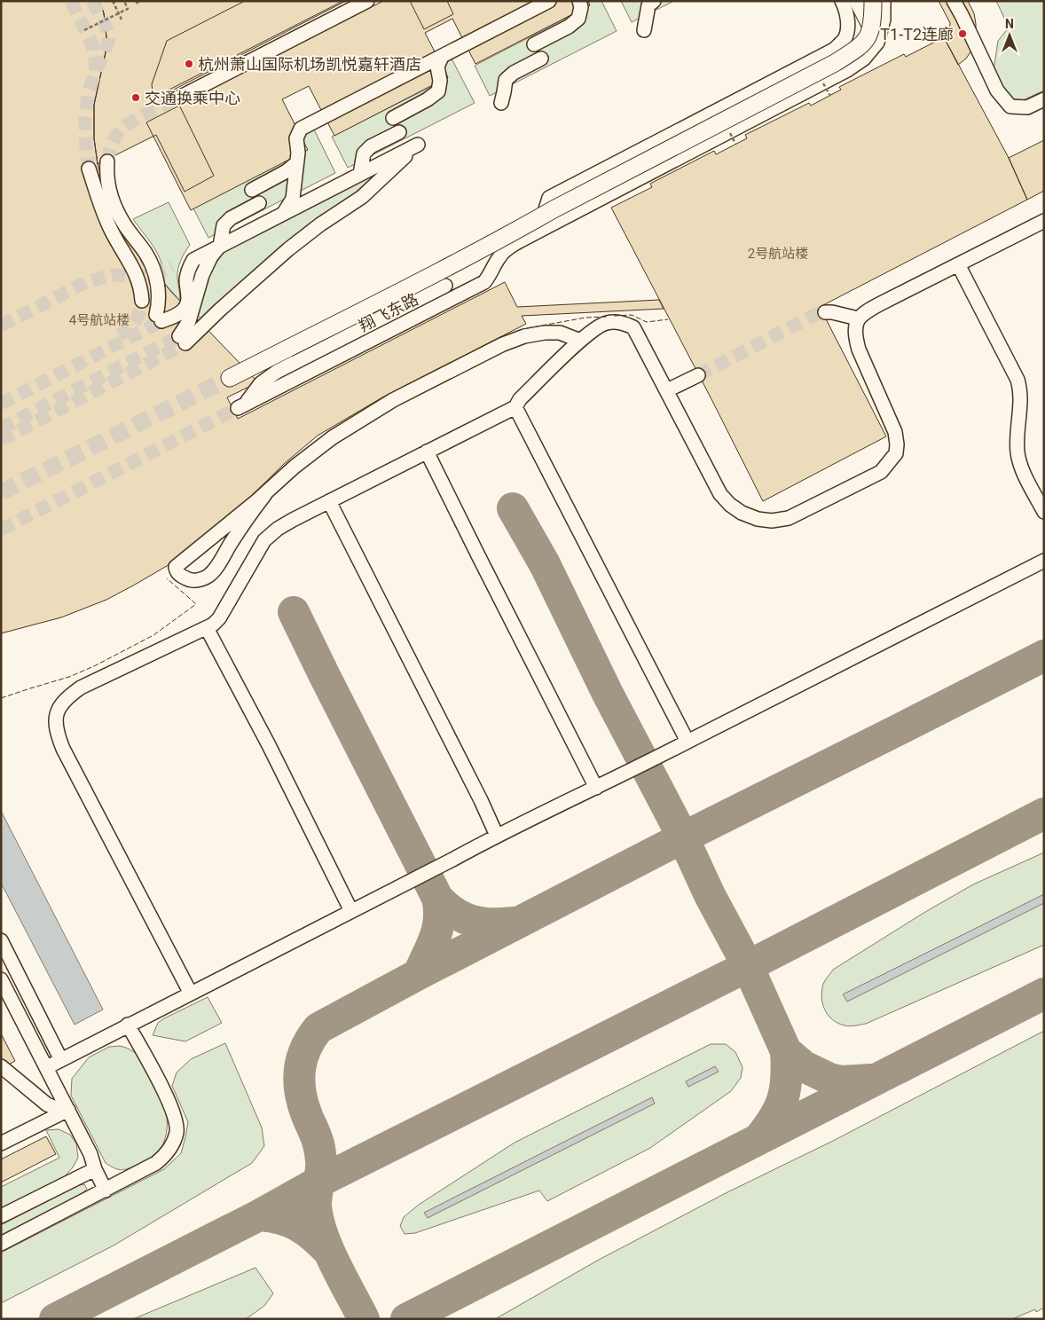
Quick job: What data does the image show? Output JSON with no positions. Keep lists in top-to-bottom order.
{
  "streets": {
    "street": ["翔飞东路"]
  },
  "places": ["T1-T2连廊", "杭州萧山国际机场凯悦嘉轩酒店", "交通换乘中心"],
  "house_numbers": ["2号航站楼", "4号航站楼"],
  "north": "top"
}
